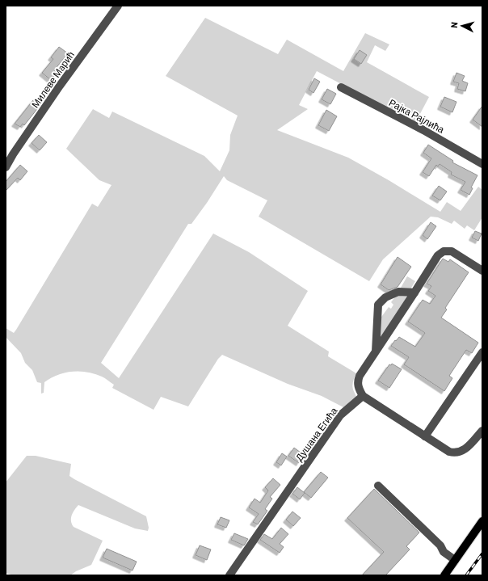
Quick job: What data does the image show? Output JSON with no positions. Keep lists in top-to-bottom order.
{
  "streets": {
    "street": ["Милеве Мaрић", "Рајка Рајлића", "Душана Егића"]
  },
  "north": "left"
}
